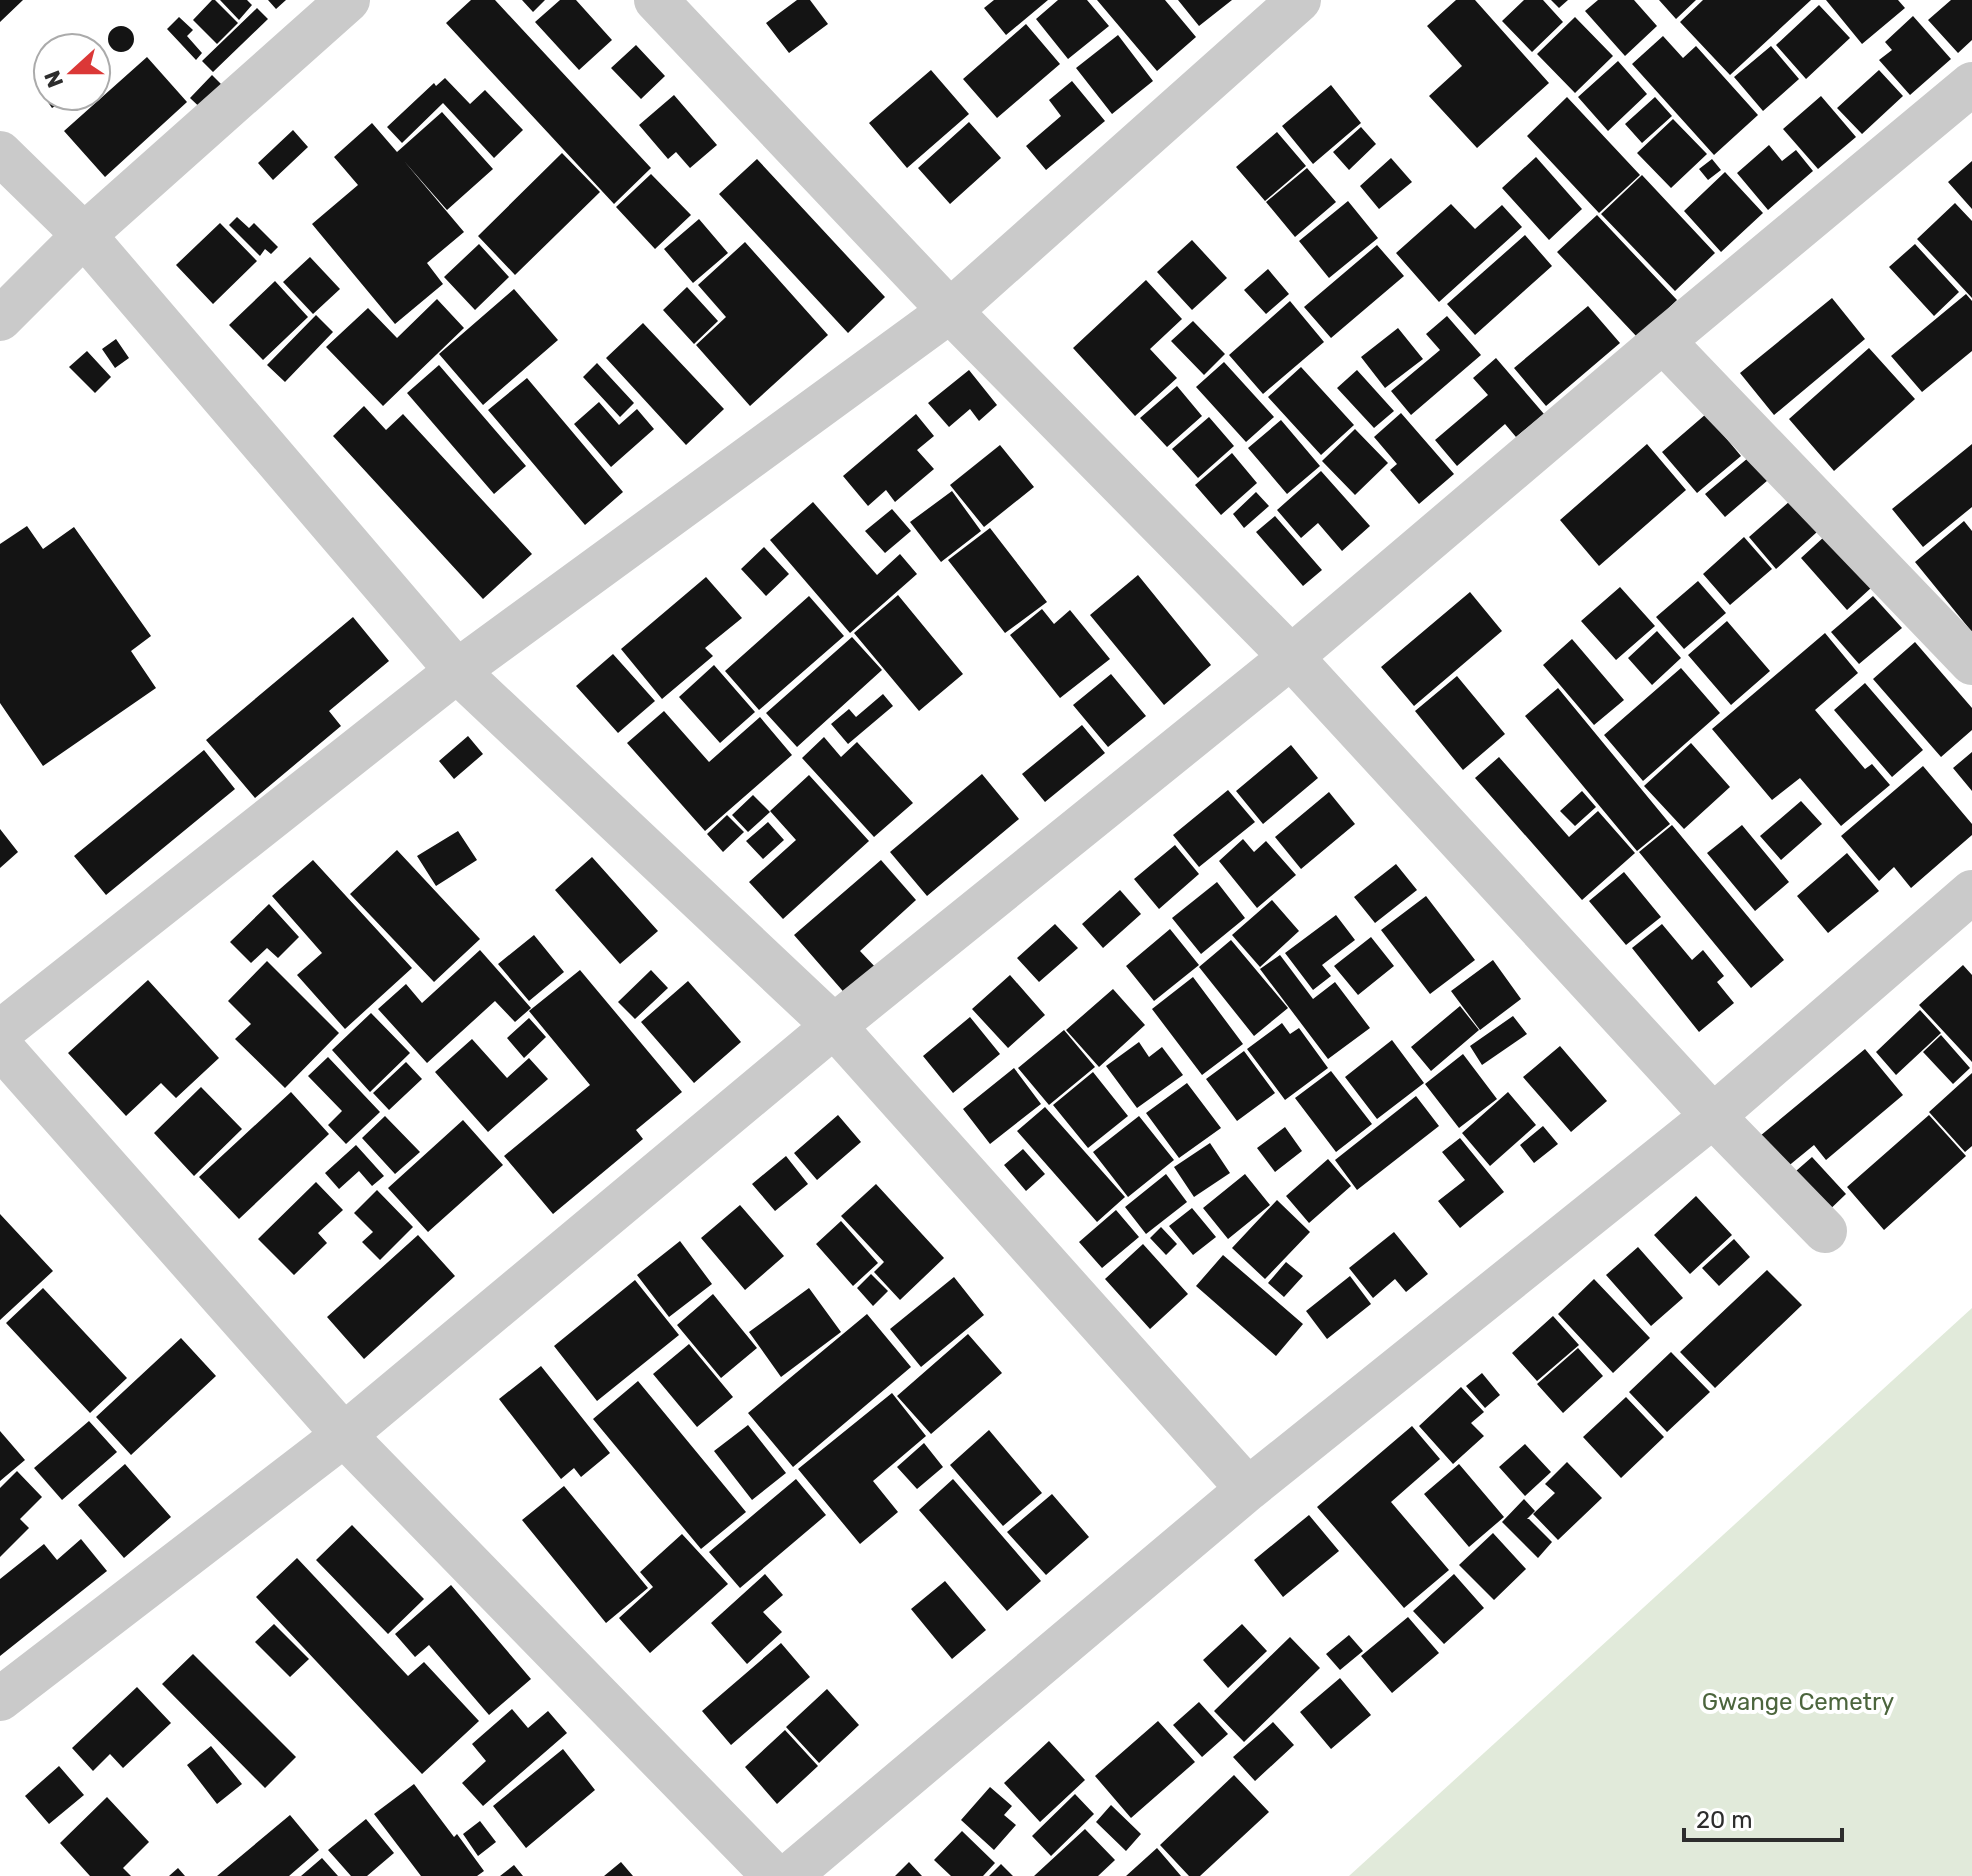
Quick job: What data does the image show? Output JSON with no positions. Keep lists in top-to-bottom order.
{
  "parks": ["Gwange Cemetry"],
  "scale_bar": "20 m",
  "north": "left"
}
